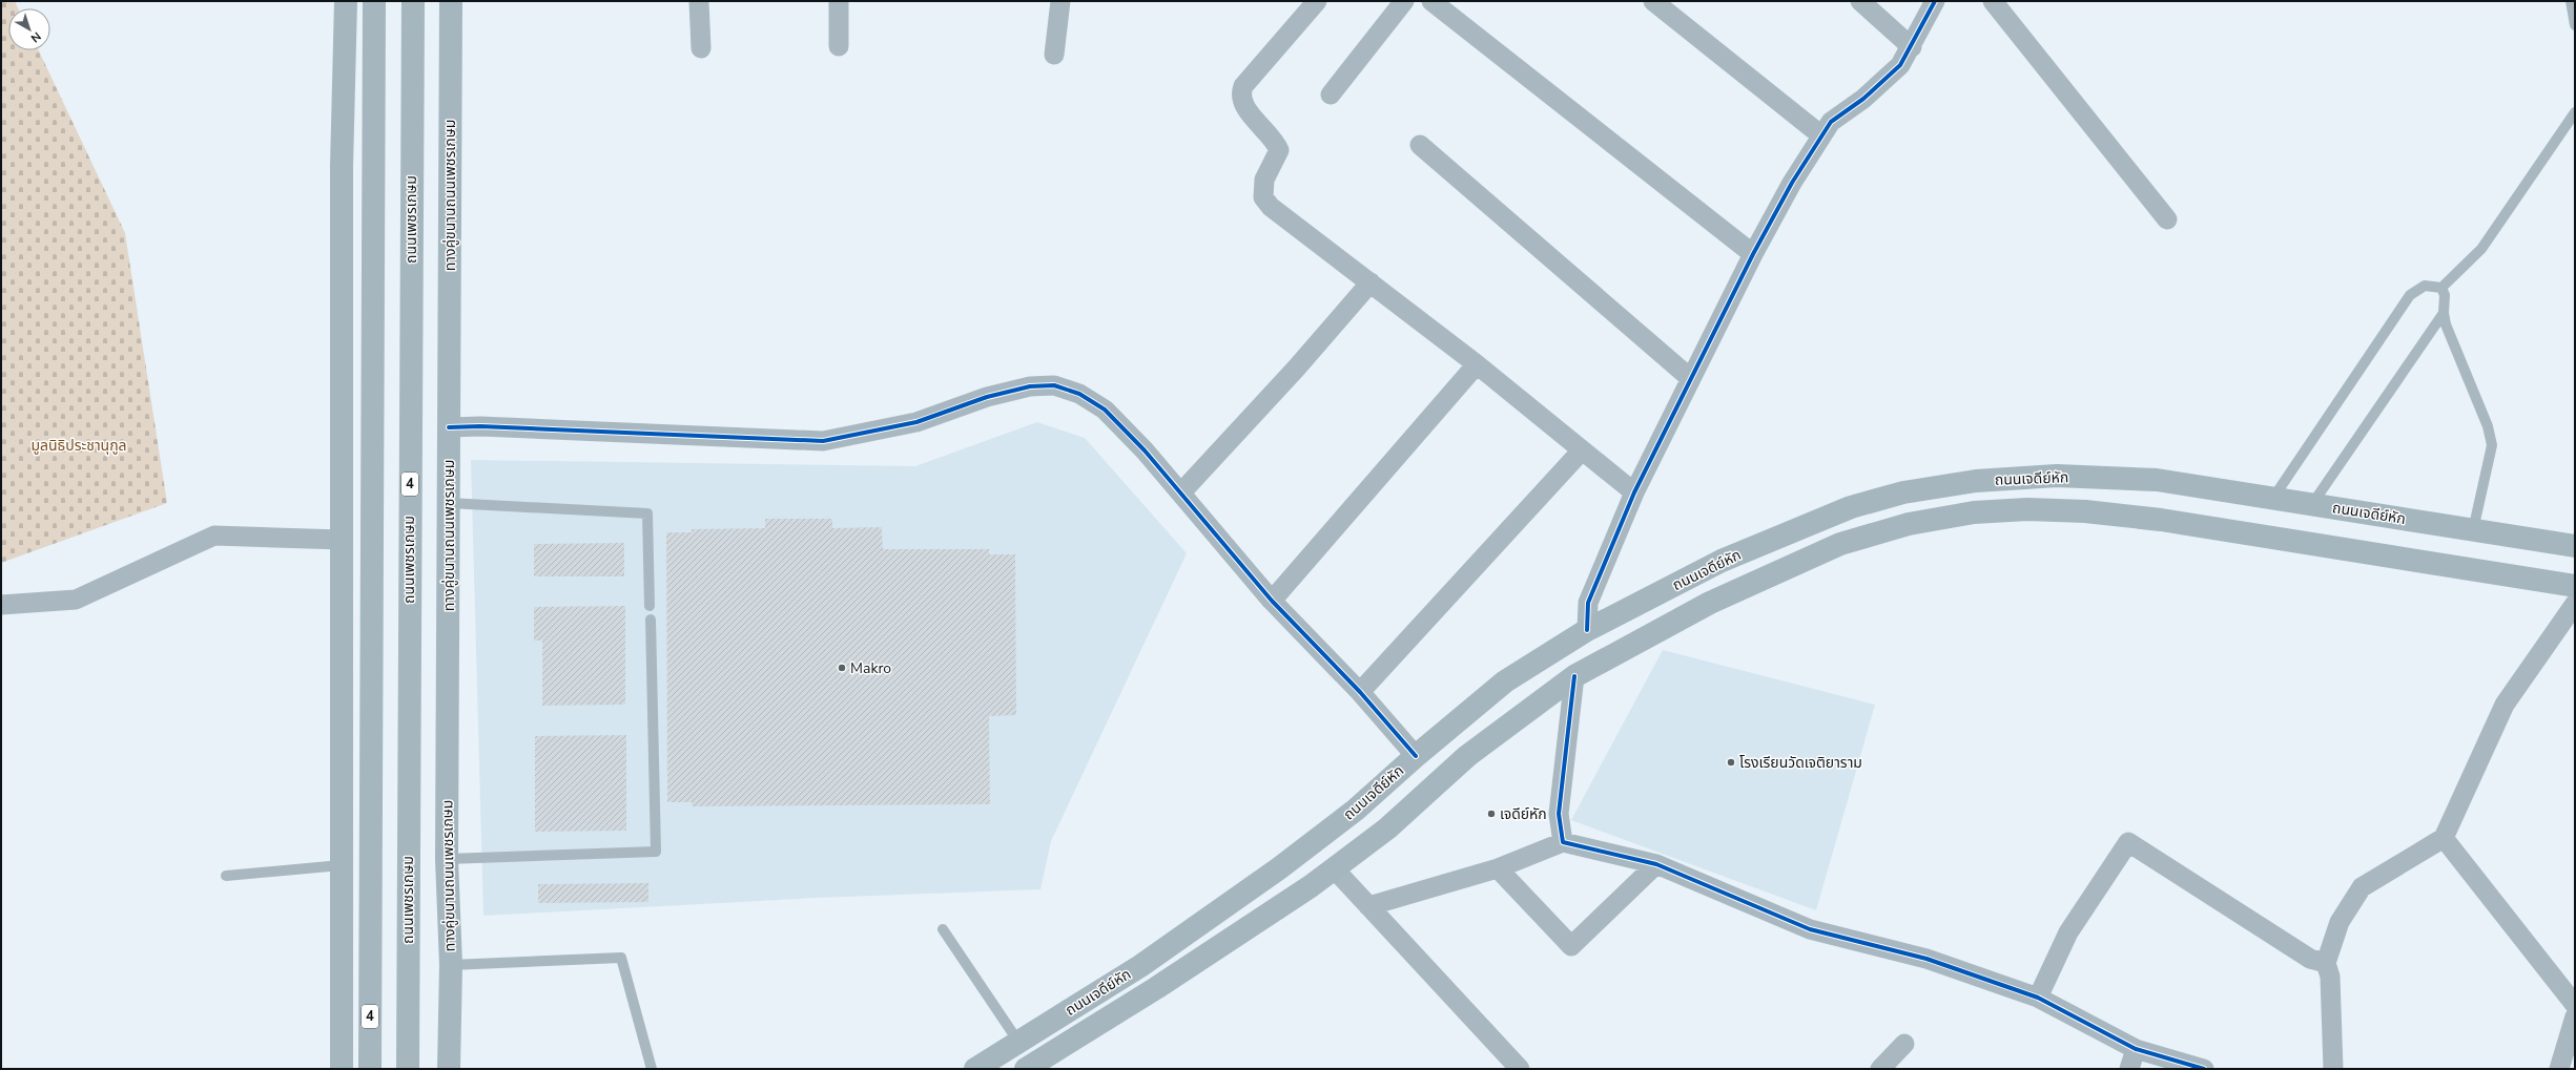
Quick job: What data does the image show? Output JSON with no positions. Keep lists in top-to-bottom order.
{
  "streets": {
    "highway": ["ถนนเพชรเกษม", "4"],
    "main road": ["ทางคู่ขนานถนนเพชรเกษม", "ถนนเจดีย์หัก"]
  },
  "parks": ["มูลนิธิประชานุกูล"],
  "places": ["Makro", "โรงเรียนวัดเจติยาราม", "เจดีย์หัก"],
  "north": "bottom right"
}
